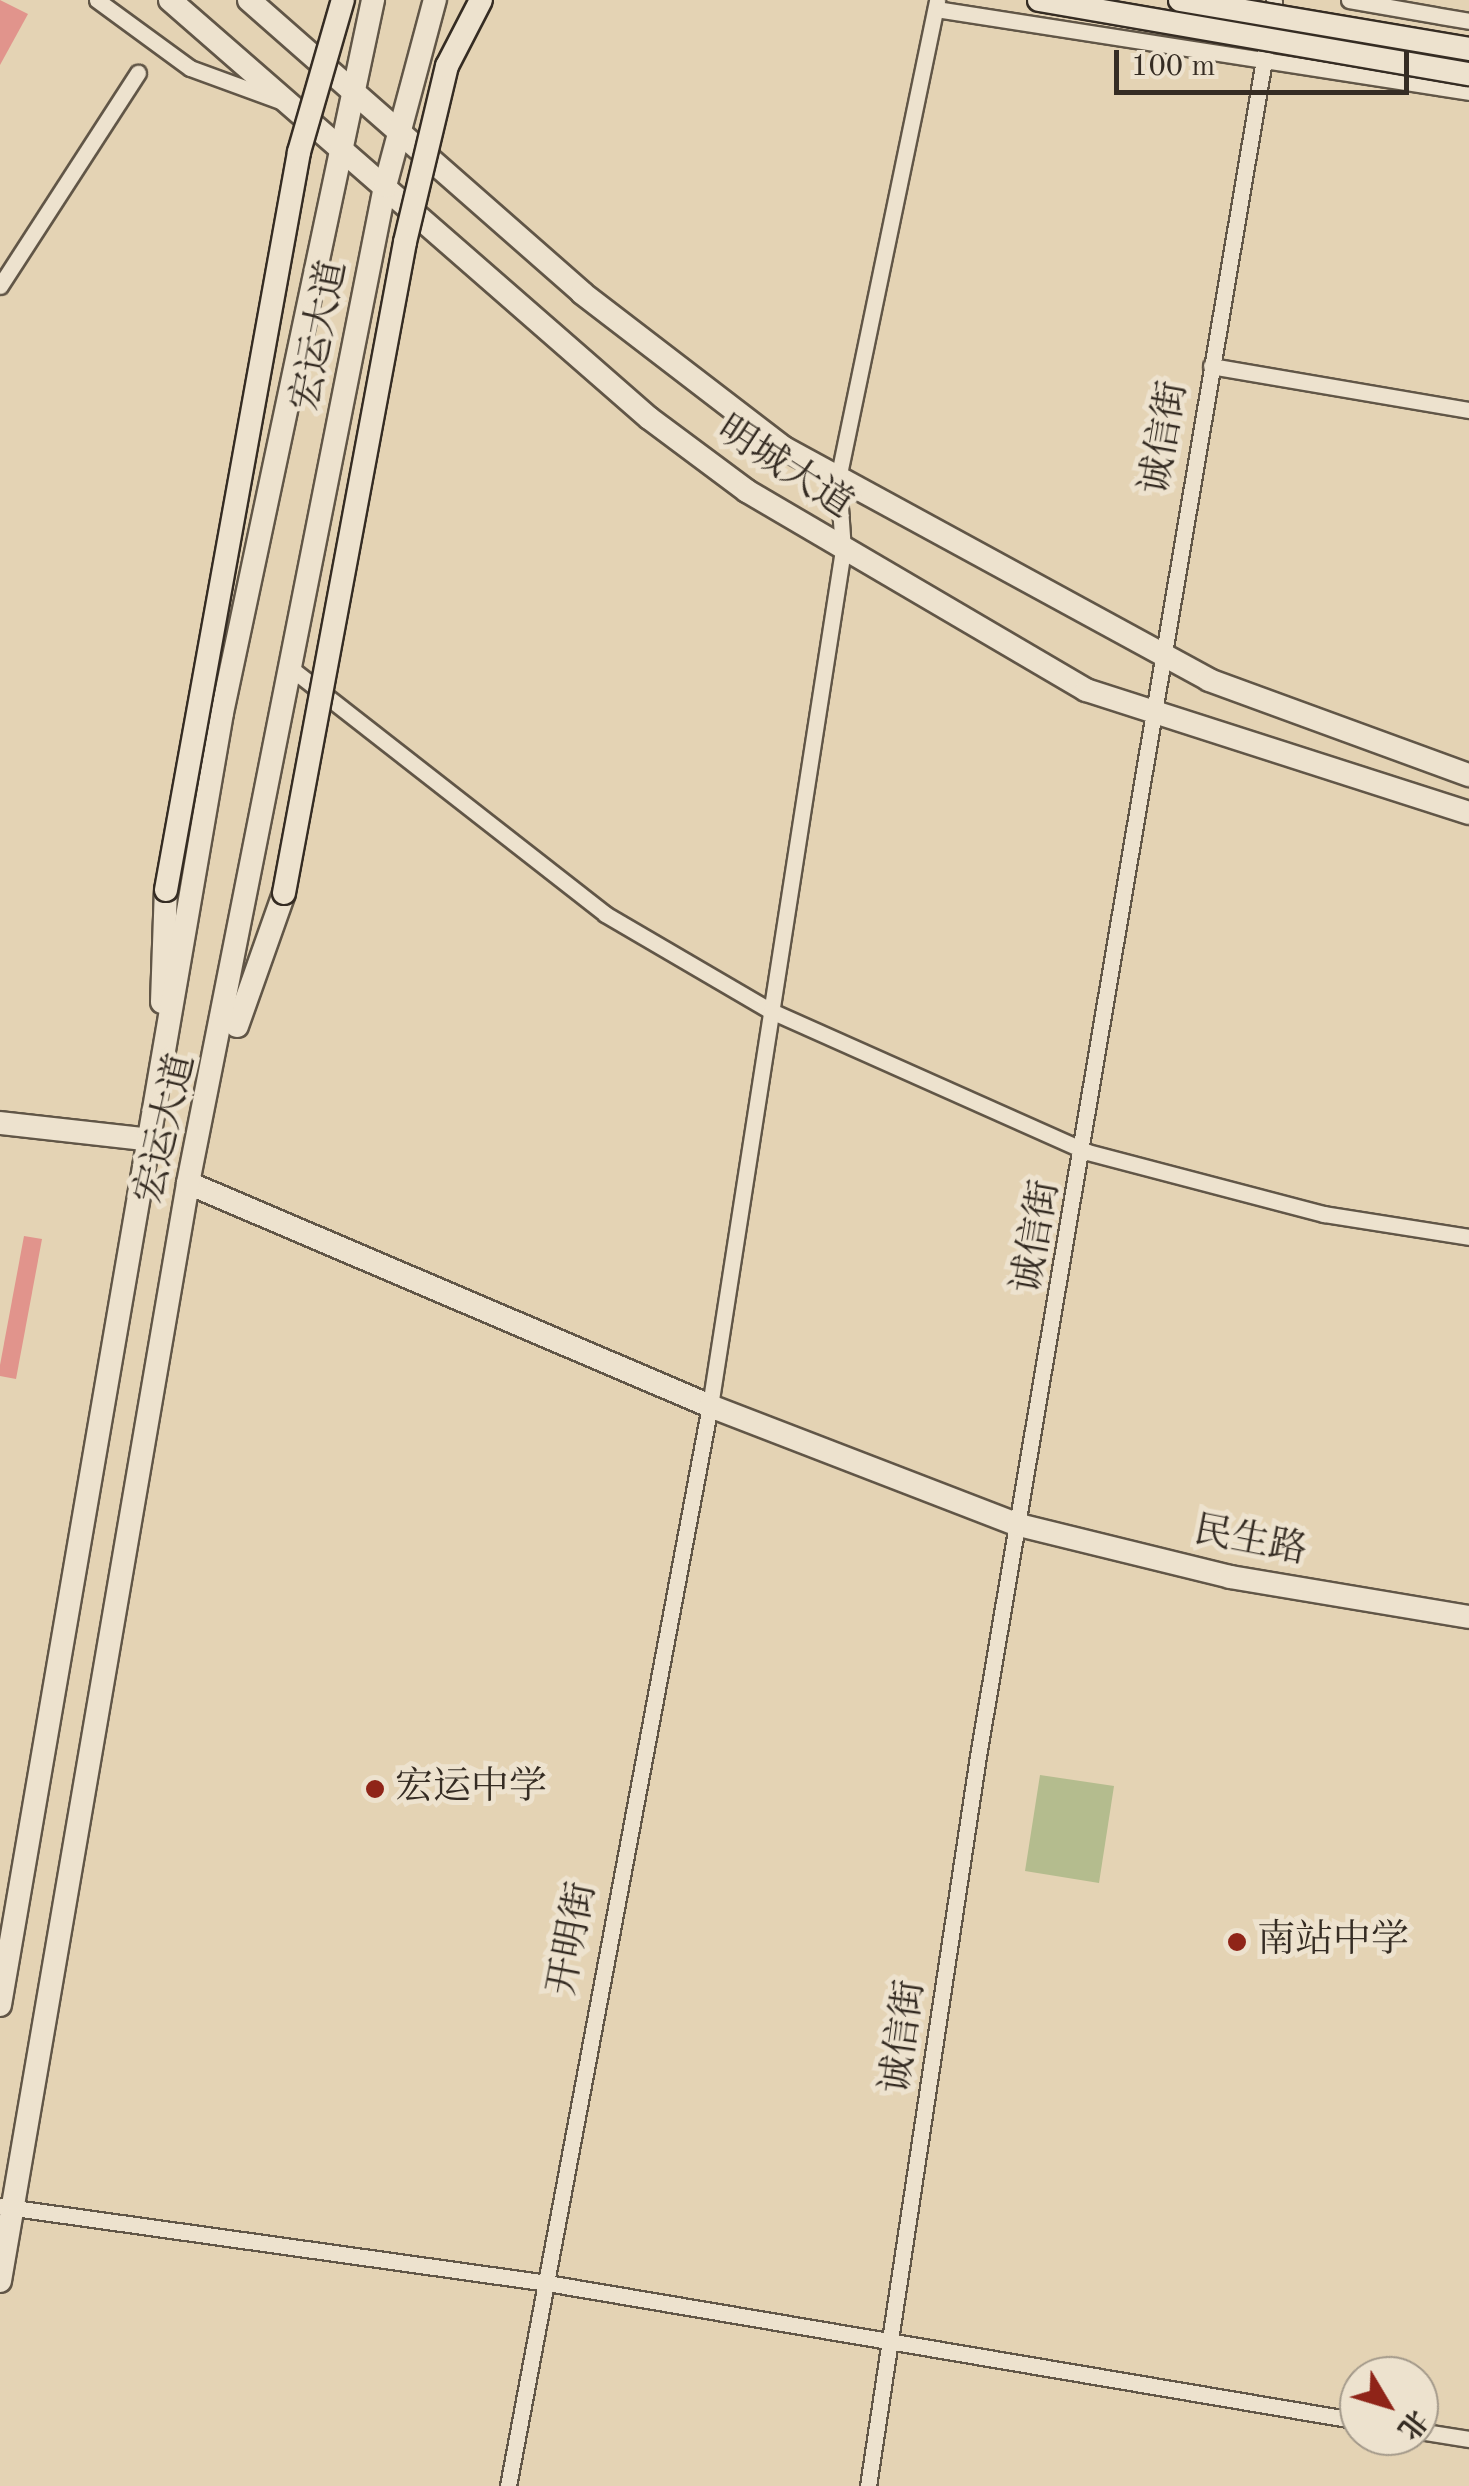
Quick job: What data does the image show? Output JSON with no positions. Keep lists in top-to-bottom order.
{
  "streets": {
    "main road": ["宏运大道", "明城大道", "民生路"],
    "street": ["诚信街", "开明街"]
  },
  "crossings": [
    ["宏运大道", "明城大道"],
    ["宏运大道", "民生路"],
    ["诚信街", "明城大道"],
    ["诚信街", "民生路"],
    ["明城大道", "开明街"],
    ["民生路", "开明街"]
  ],
  "places": ["宏运中学", "南站中学"],
  "scale_bar": "100 m",
  "north": "bottom right"
}
